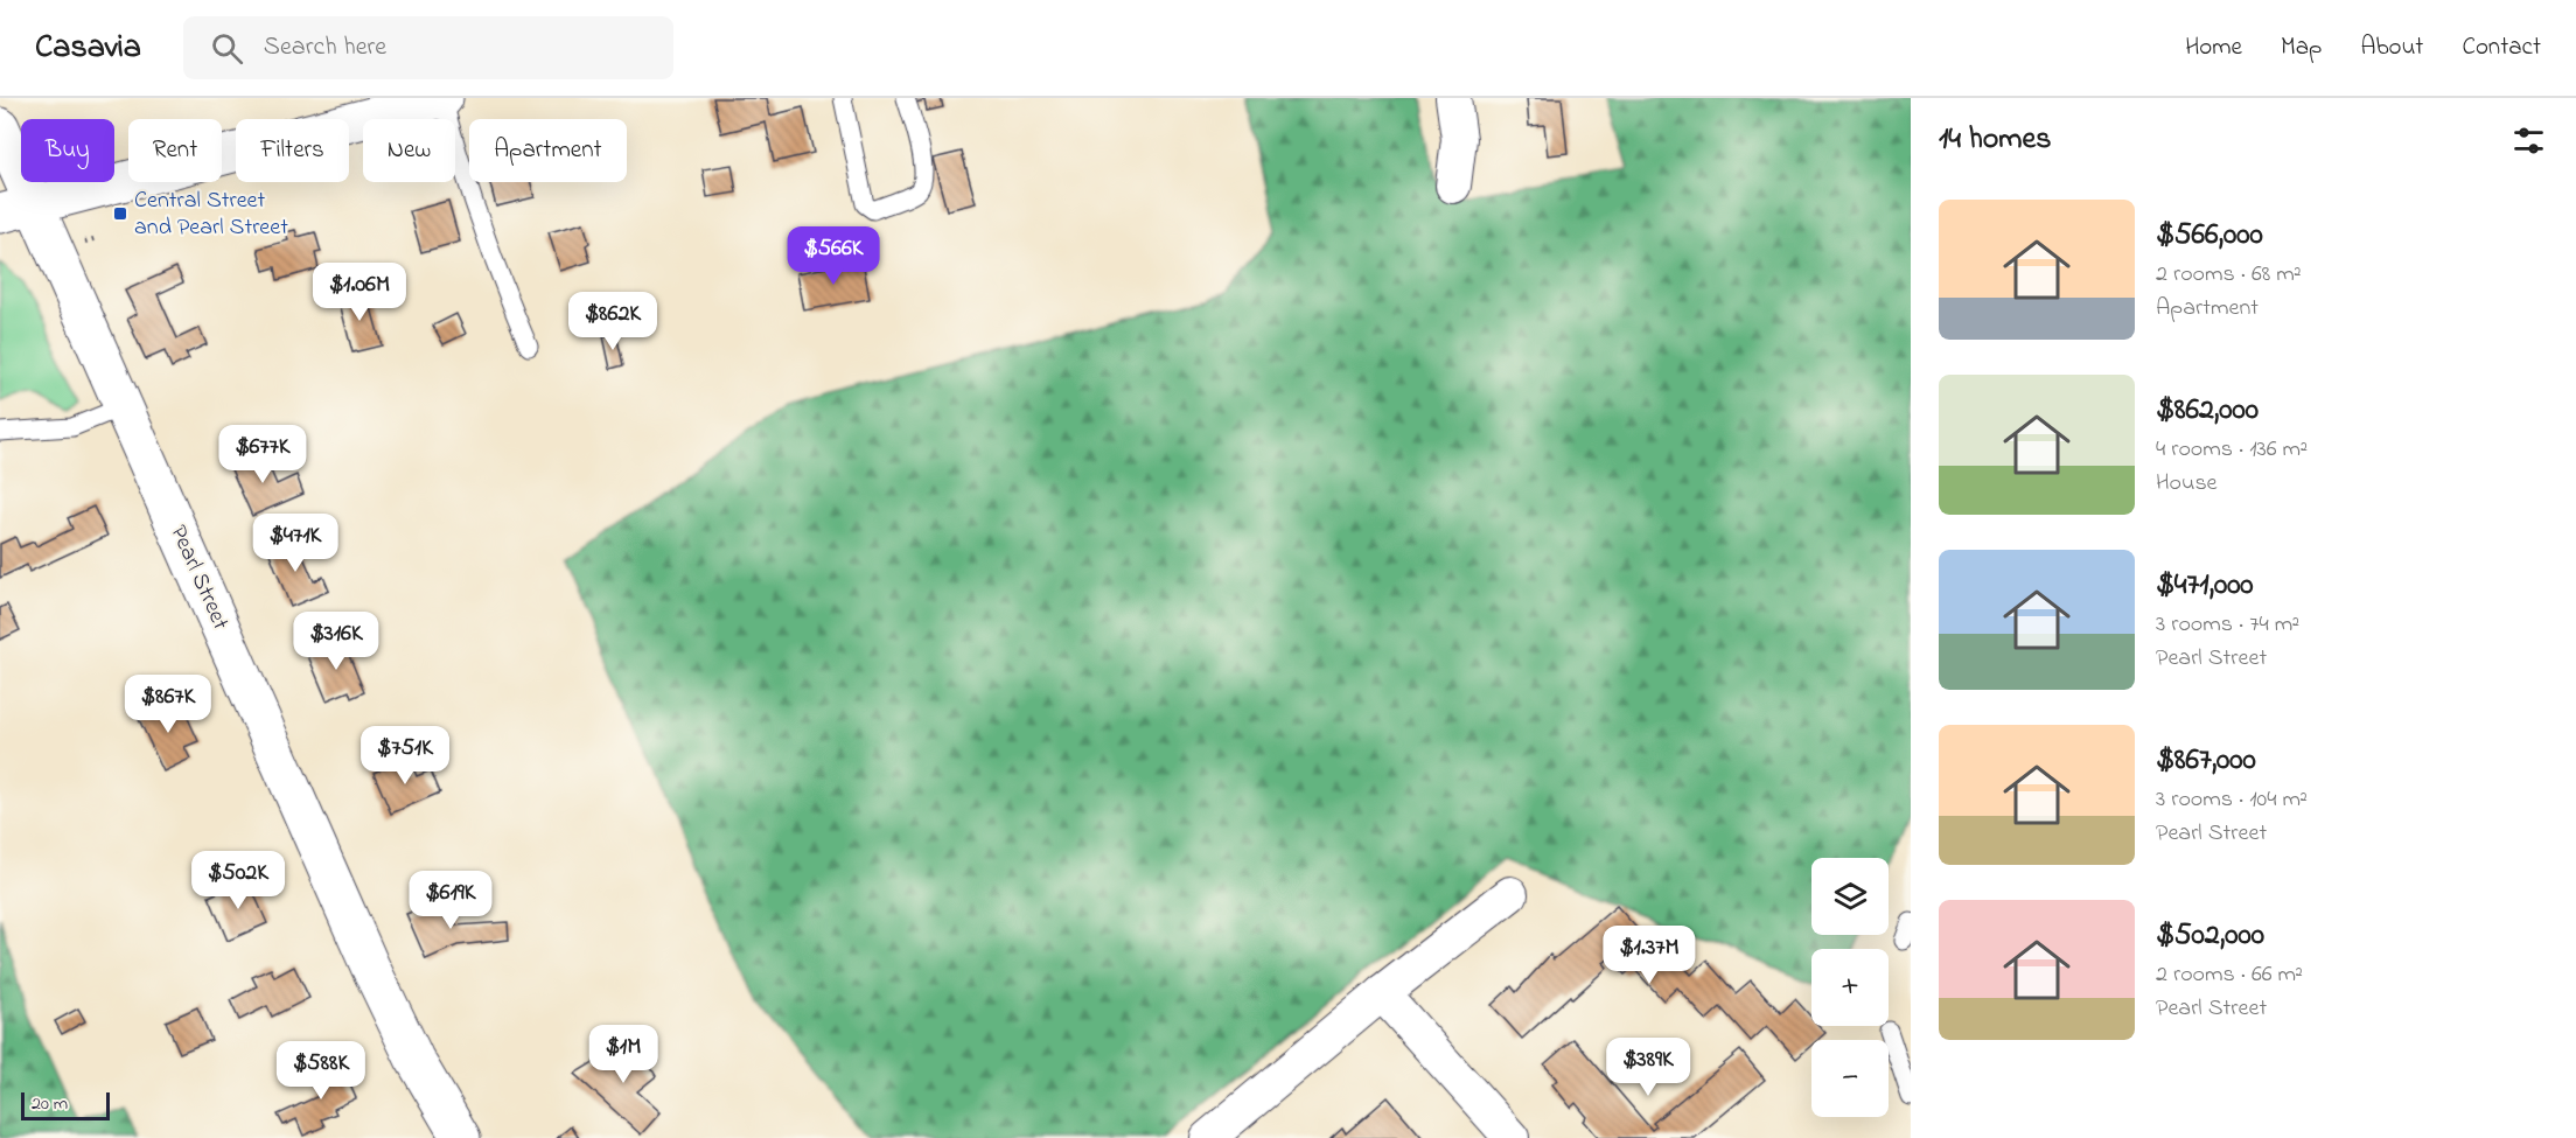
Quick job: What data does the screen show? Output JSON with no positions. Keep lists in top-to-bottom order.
{
  "streets": {
    "main road": ["Pearl Street"]
  },
  "places": {
    "transit": ["Central Street and Pearl Street"]
  },
  "scale_bar": "20 m",
  "page": {
    "header": "Casavia",
    "search": "Search here",
    "nav": [
      "Home",
      "Map",
      "About",
      "Contact"
    ],
    "heading": "14 homes",
    "chip": [
      "Buy",
      "Rent",
      "Filters",
      "New",
      "Apartment"
    ],
    "list": [
      {
        "name": "$566,000",
        "note": "2 rooms · 68 m² · Apartment"
      },
      {
        "name": "$862,000",
        "note": "4 rooms · 136 m² · House"
      },
      {
        "name": "$471,000",
        "note": "3 rooms · 74 m² · Pearl Street"
      },
      {
        "name": "$867,000",
        "note": "3 rooms · 104 m² · Pearl Street"
      },
      {
        "name": "$502,000",
        "note": "2 rooms · 66 m² · Pearl Street"
      }
    ],
    "price": [
      "$566K",
      "$1.06M",
      "$862K",
      "$677K",
      "$471K",
      "$316K",
      "$867K",
      "$751K",
      "$502K",
      "$619K",
      "$1.37M",
      "$1M",
      "$389K",
      "$588K"
    ],
    "map_buttons": ["+", "−"],
    "scale": "20 m"
  }
}
